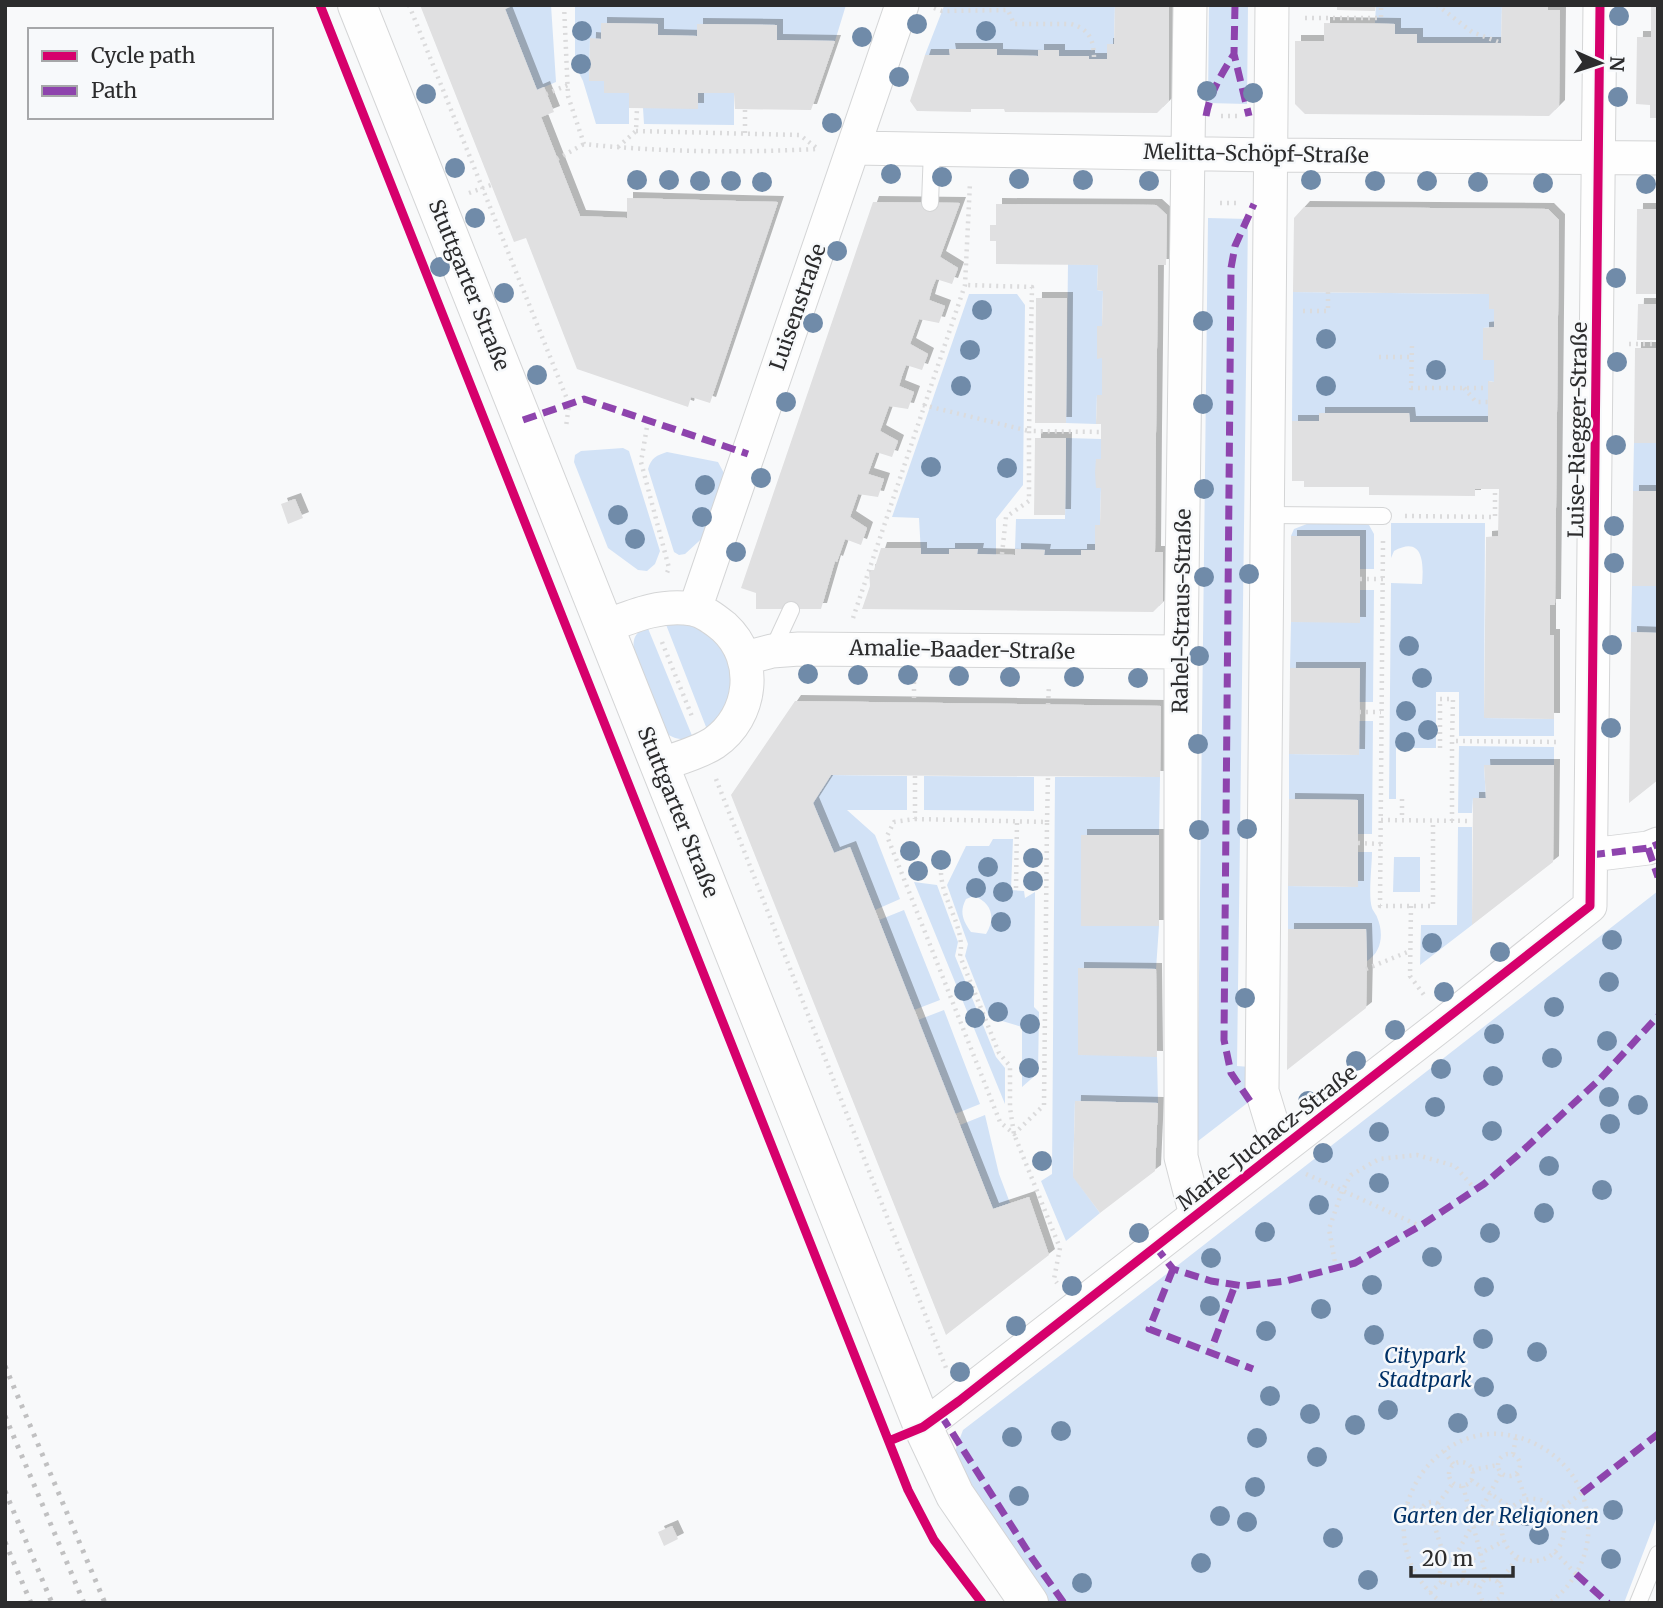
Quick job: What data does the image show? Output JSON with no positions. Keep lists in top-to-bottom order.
{
  "streets": {
    "main road": ["Stuttgarter Straße"],
    "street": [
      "Melitta-Schöpf-Straße",
      "Luisenstraße",
      "Luise-Riegger-Straße",
      "Rahel-Straus-Straße",
      "Amalie-Baader-Straße",
      "Marie-Juchacz-Straße"
    ]
  },
  "crossings": [
    ["Melitta-Schöpf-Straße", "Luisenstraße"],
    ["Melitta-Schöpf-Straße", "Luise-Riegger-Straße"],
    ["Melitta-Schöpf-Straße", "Rahel-Straus-Straße"],
    ["Stuttgarter Straße", "Marie-Juchacz-Straße"],
    ["Luise-Riegger-Straße", "Marie-Juchacz-Straße"],
    ["Rahel-Straus-Straße", "Amalie-Baader-Straße"],
    ["Rahel-Straus-Straße", "Marie-Juchacz-Straße"]
  ],
  "parks": ["Citypark Stadtpark", "Garten der Religionen"],
  "legend": ["Cycle path", "Path"],
  "scale_bar": "20 m",
  "north": "right"
}
